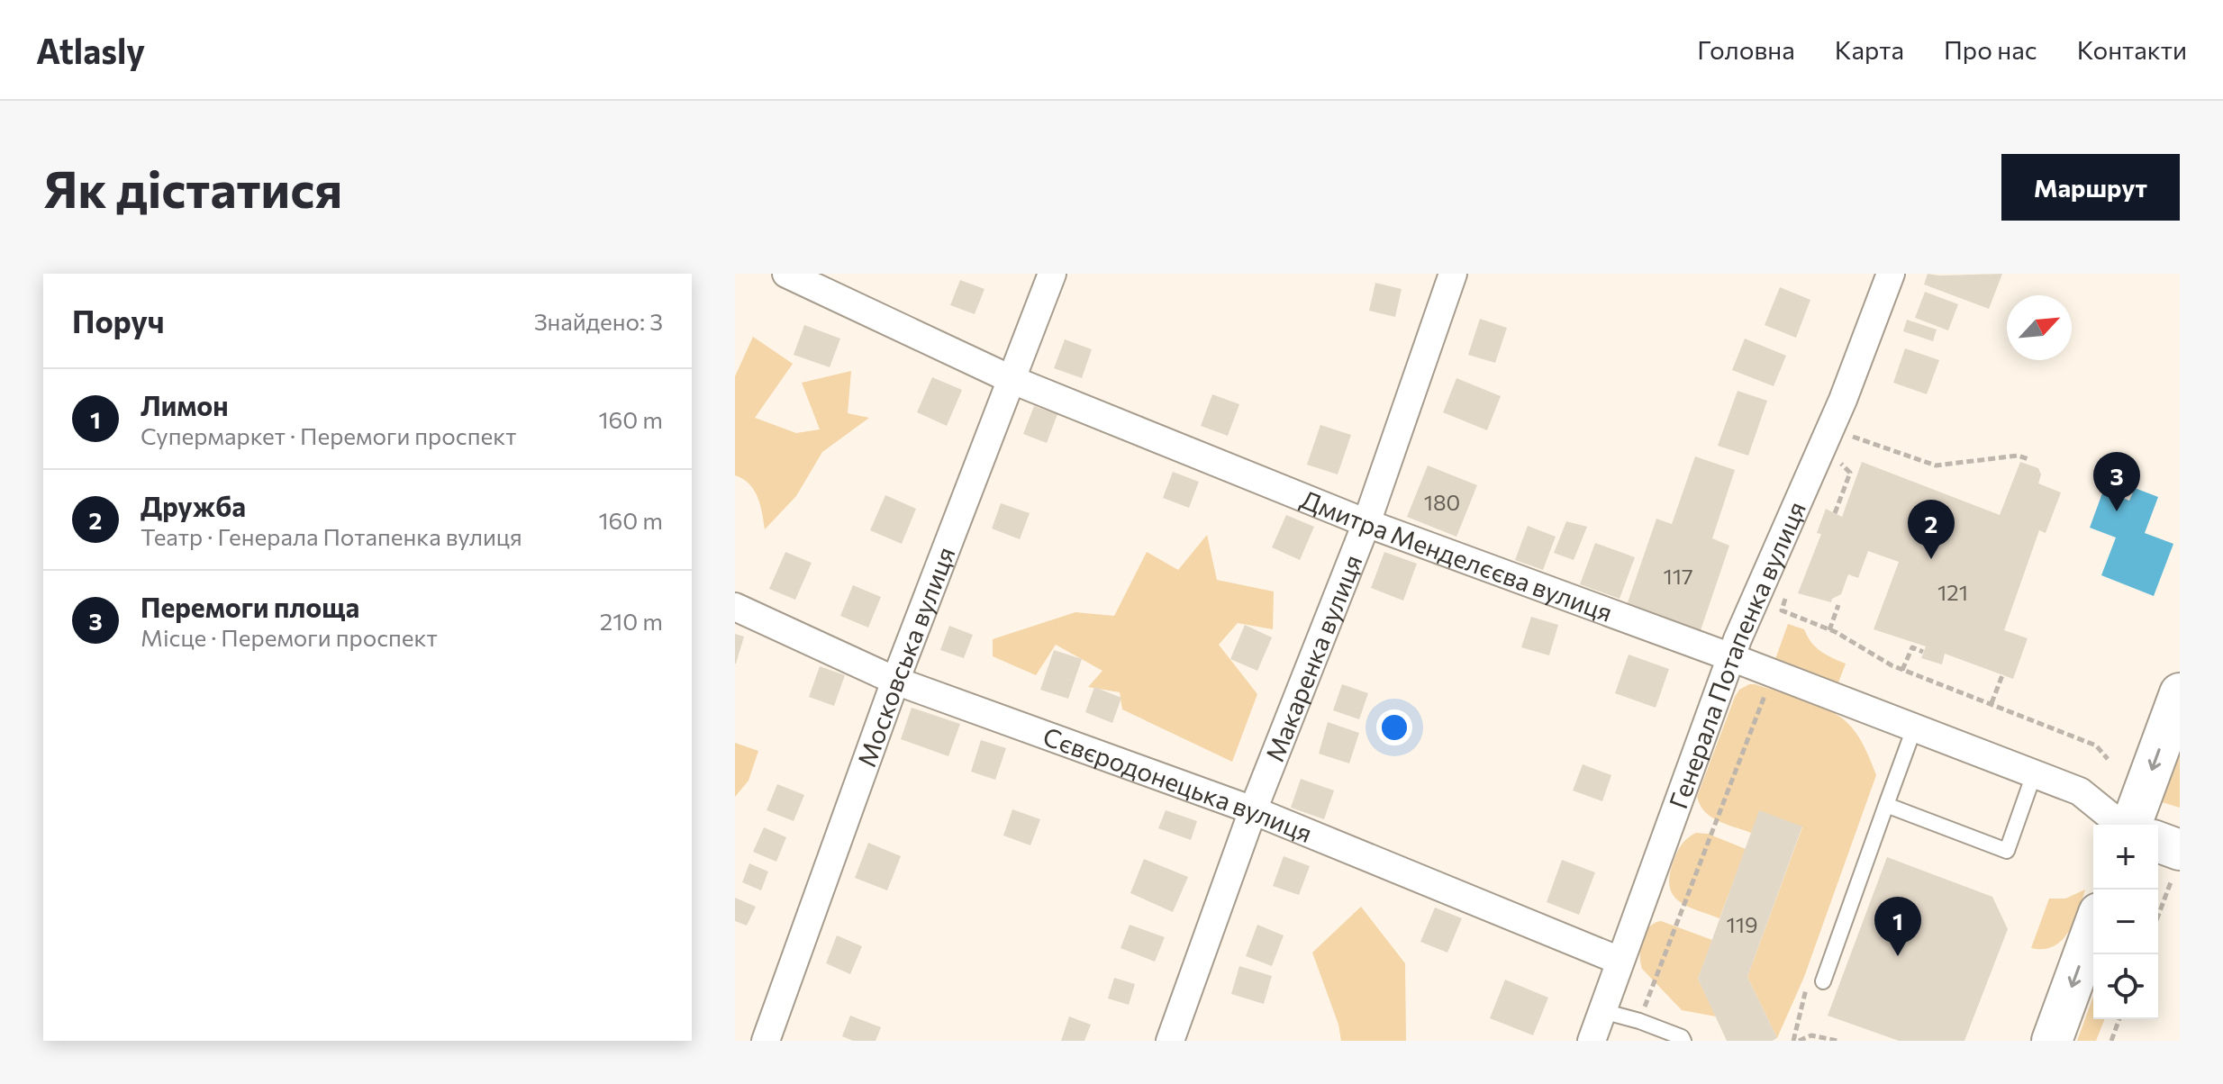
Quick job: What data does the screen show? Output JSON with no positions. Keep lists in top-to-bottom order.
{
  "streets": {
    "street": [
      "Дмитра Менделєєва вулиця",
      "Генерала Потапенка вулиця",
      "Московська вулиця",
      "Макаренка вулиця",
      "Сєвєродонецька вулиця"
    ]
  },
  "crossings": [
    ["Дмитра Менделєєва вулиця", "Генерала Потапенка вулиця"],
    ["Дмитра Менделєєва вулиця", "Московська вулиця"],
    ["Дмитра Менделєєва вулиця", "Макаренка вулиця"],
    ["Генерала Потапенка вулиця", "Сєвєродонецька вулиця"],
    ["Московська вулиця", "Сєвєродонецька вулиця"],
    ["Макаренка вулиця", "Сєвєродонецька вулиця"]
  ],
  "house_numbers": [
    "180",
    "117",
    "121",
    "119"
  ],
  "north": "top right",
  "page": {
    "header": "Atlasly",
    "nav": [
      "Головна",
      "Карта",
      "Про нас",
      "Контакти"
    ],
    "buttons": "Маршрут",
    "title": "Як дістатися",
    "heading": ["Поруч", "Знайдено: 3"],
    "list": [
      {
        "mark": "1",
        "name": "Лимон",
        "note": "Супермаркет · Перемоги проспект",
        "value": "160 m"
      },
      {
        "mark": "2",
        "name": "Дружба",
        "note": "Театр · Генерала Потапенка вулиця",
        "value": "160 m"
      },
      {
        "mark": "3",
        "name": "Перемоги площа",
        "note": "Місце · Перемоги проспект",
        "value": "210 m"
      }
    ],
    "pins": ["3", "2", "1"],
    "map_buttons": ["+", "−"]
  }
}
